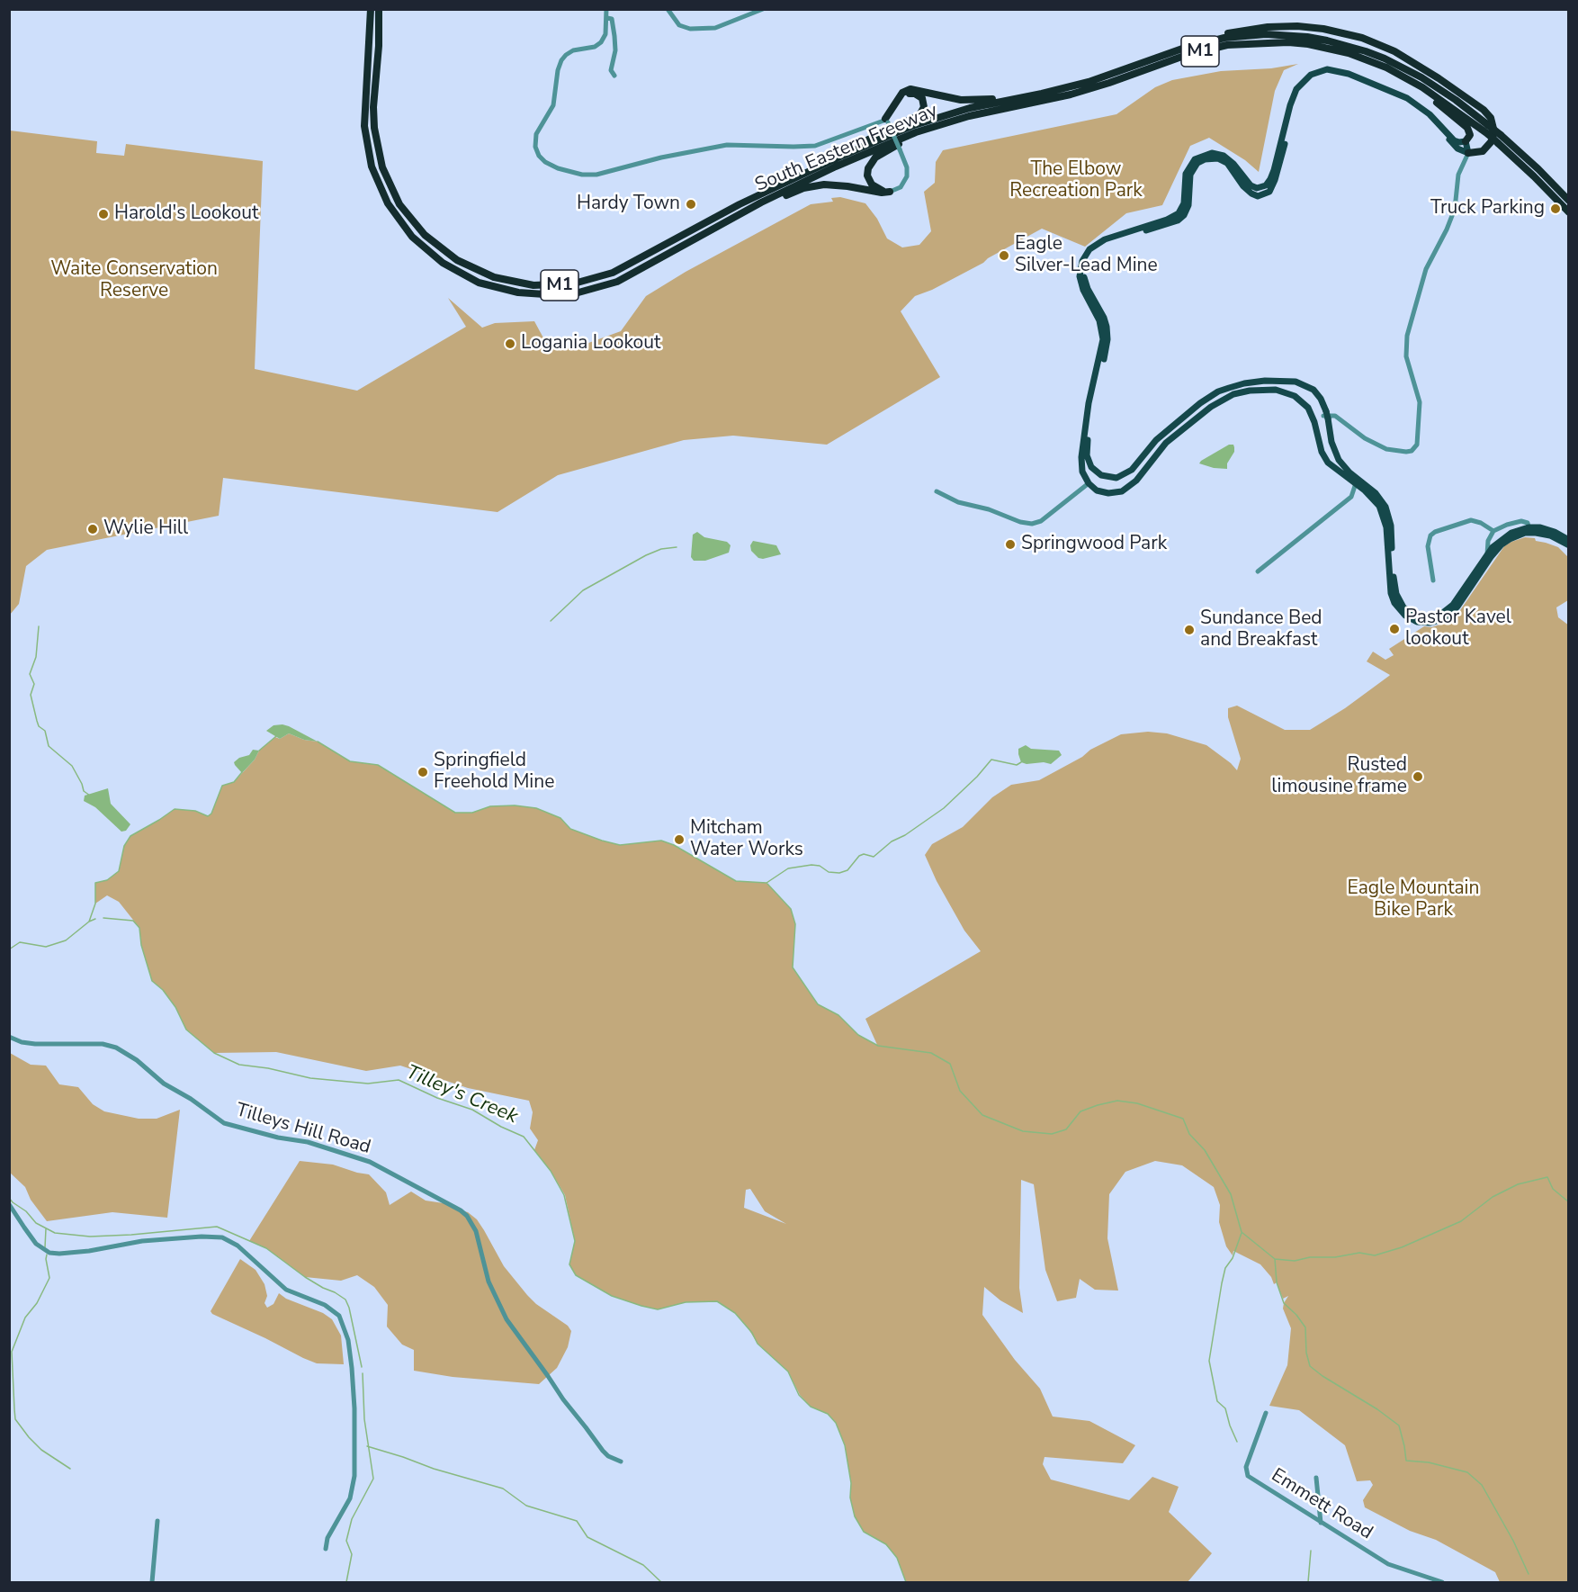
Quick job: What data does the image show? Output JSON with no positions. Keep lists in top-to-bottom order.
{
  "streets": {
    "highway": ["M1", "South Eastern Freeway"],
    "street": ["Tilleys Hill Road", "Emmett Road"]
  },
  "water": ["Tilley's Creek"],
  "parks": ["The Elbow Recreation Park", "Waite Conservation Reserve", "Eagle Mountain Bike Park"],
  "places": [
    "Hardy Town",
    "Truck Parking",
    "Harold's Lookout",
    "Eagle Silver-Lead Mine",
    "Logania Lookout",
    "Wylie Hill",
    "Springwood Park",
    "Pastor Kavel lookout",
    "Sundance Bed and Breakfast",
    "Springfield Freehold Mine",
    "Rusted limousine frame",
    "Mitcham Water Works"
  ]
}
